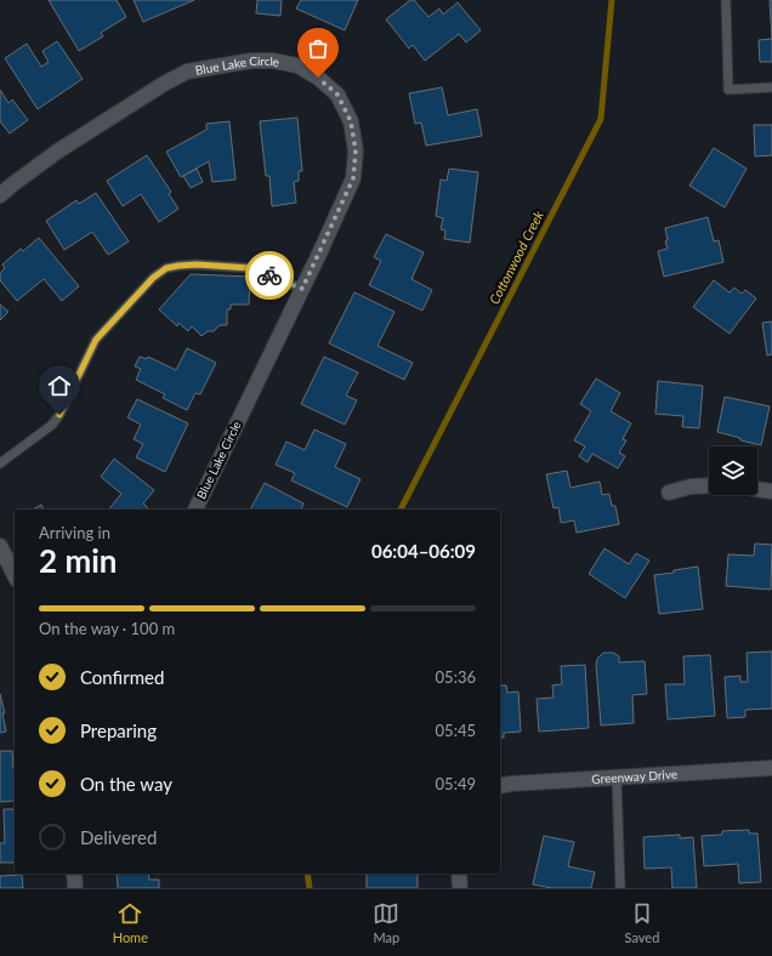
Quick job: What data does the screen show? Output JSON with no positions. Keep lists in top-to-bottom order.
{
  "streets": {
    "street": ["Blue Lake Circle", "Greenway Drive"]
  },
  "water": ["Cottonwood Creek"],
  "page": {
    "heading": ["2 min", "Arriving in", "06:04–06:09"],
    "bar": "On the way · 100 m",
    "list": [
      ["Confirmed", "05:36"],
      ["Preparing", "05:45"],
      ["On the way", "05:49"],
      "Delivered"
    ],
    "tabs": ["Home", "Map", "Saved"]
  }
}
